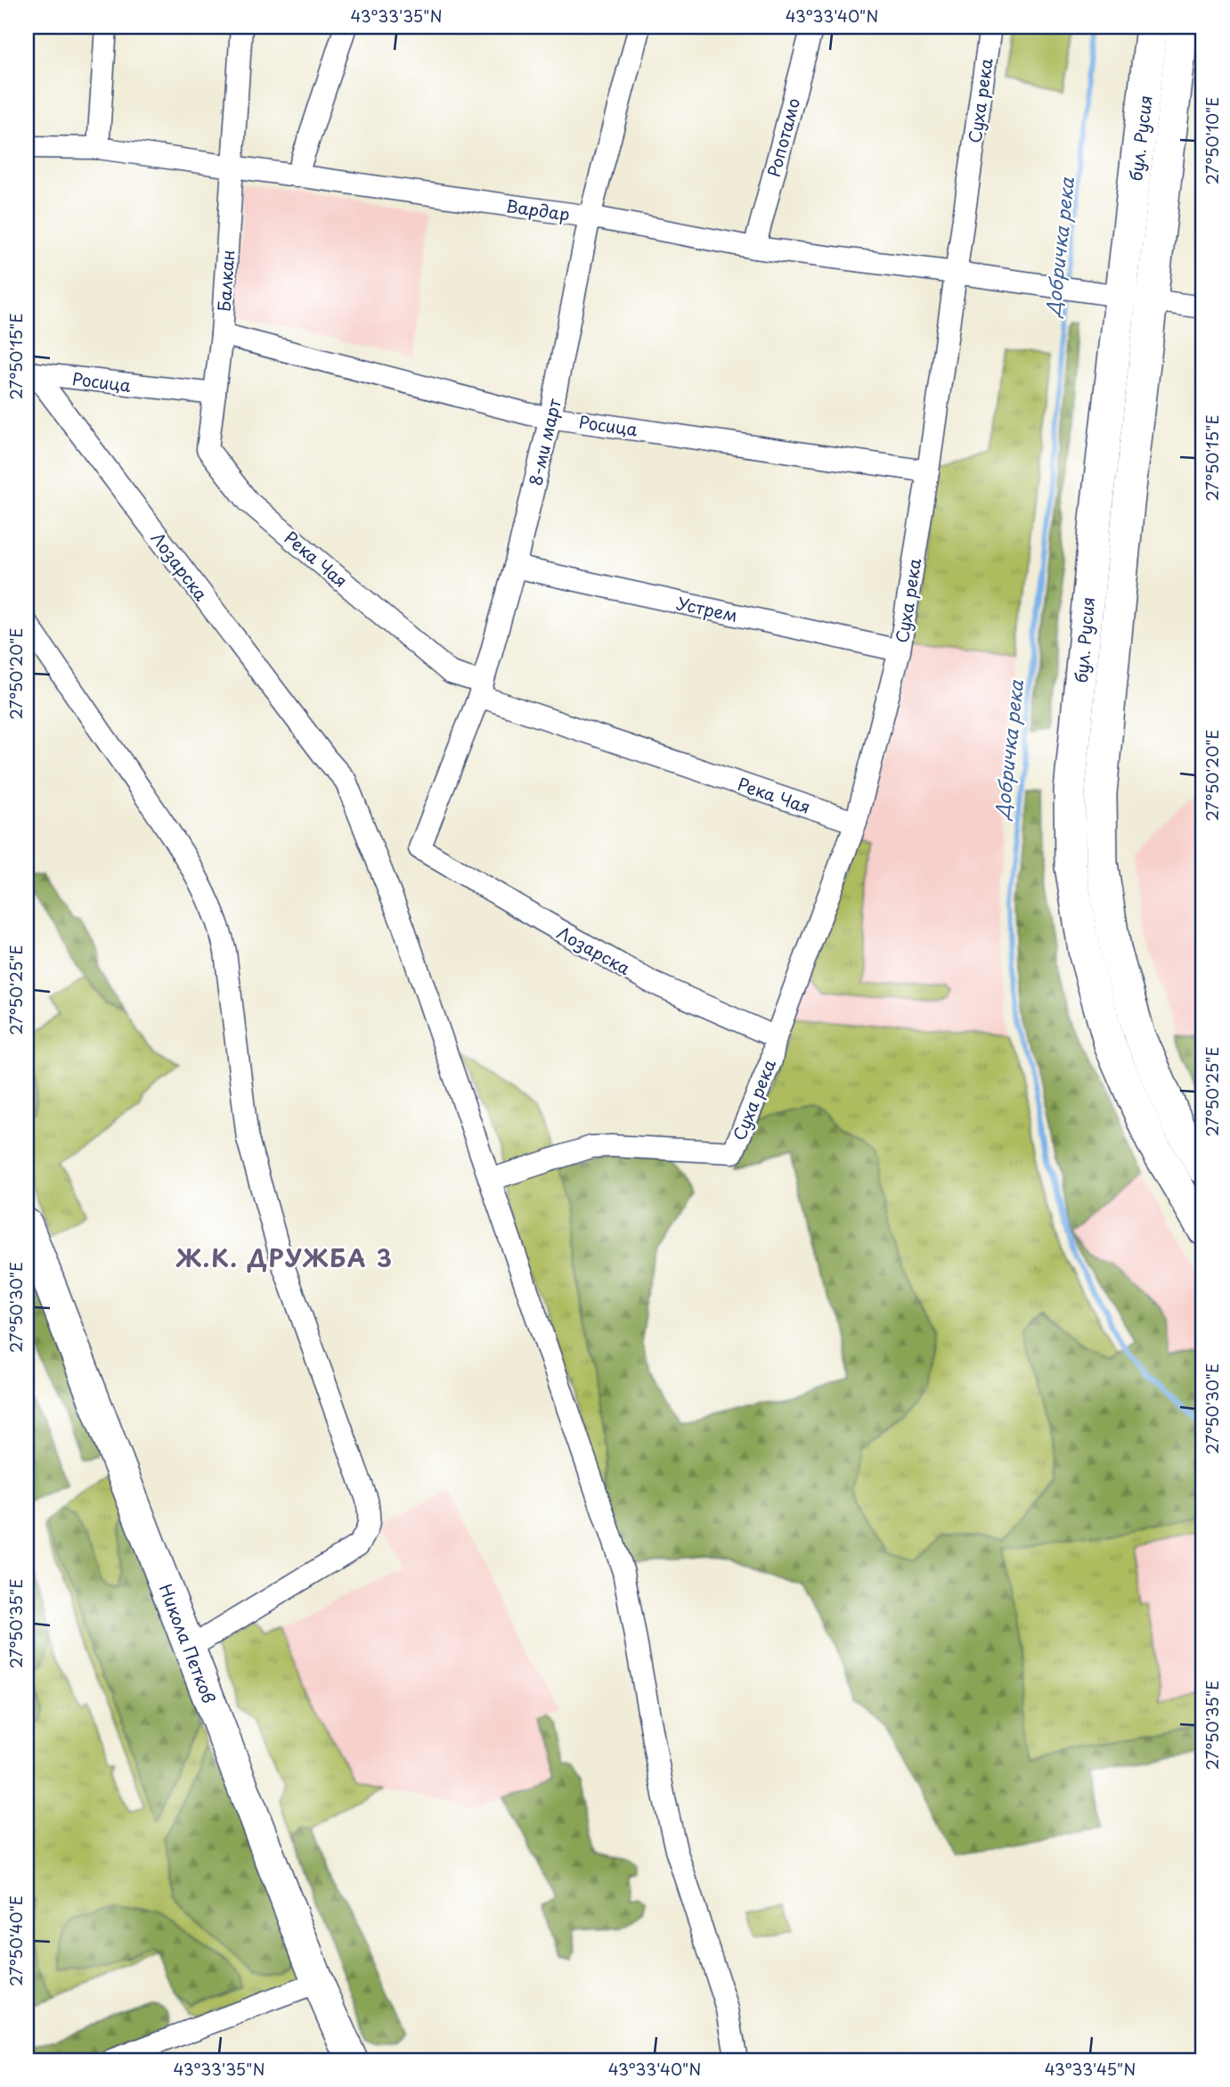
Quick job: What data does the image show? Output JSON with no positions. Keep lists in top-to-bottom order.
{
  "streets": {
    "main road": ["бул. Русия", "Никола Петков"],
    "street": [
      "Суха река",
      "Ропотамо",
      "Вардар",
      "Балкан",
      "Росица",
      "8-ми март",
      "Река Чая",
      "Лозарска",
      "Устрем"
    ]
  },
  "crossings": [
    ["Суха река", "Вардар"],
    ["Суха река", "Росица"],
    ["Суха река", "Река Чая"],
    ["Суха река", "Лозарска"],
    ["Суха река", "Устрем"],
    ["Ропотамо", "Вардар"],
    ["бул. Русия", "Вардар"],
    ["Вардар", "Балкан"],
    ["Вардар", "8-ми март"],
    ["Балкан", "Росица"],
    ["Балкан", "Река Чая"],
    ["Росица", "8-ми март"],
    ["Росица", "Река Чая"],
    ["Росица", "Лозарска"],
    ["8-ми март", "Река Чая"],
    ["8-ми март", "Лозарска"],
    ["8-ми март", "Устрем"]
  ],
  "districts": ["Ж.К. ДРУЖБА 3"],
  "water": ["Добричка река"],
  "coordinates": [
    "43°33'35\"N",
    "43°33'40\"N",
    "27°50'10\"E",
    "27°50'15\"E",
    "27°50'20\"E",
    "27°50'25\"E",
    "27°50'30\"E",
    "27°50'35\"E",
    "27°50'40\"E",
    "43°33'45\"N"
  ]
}
